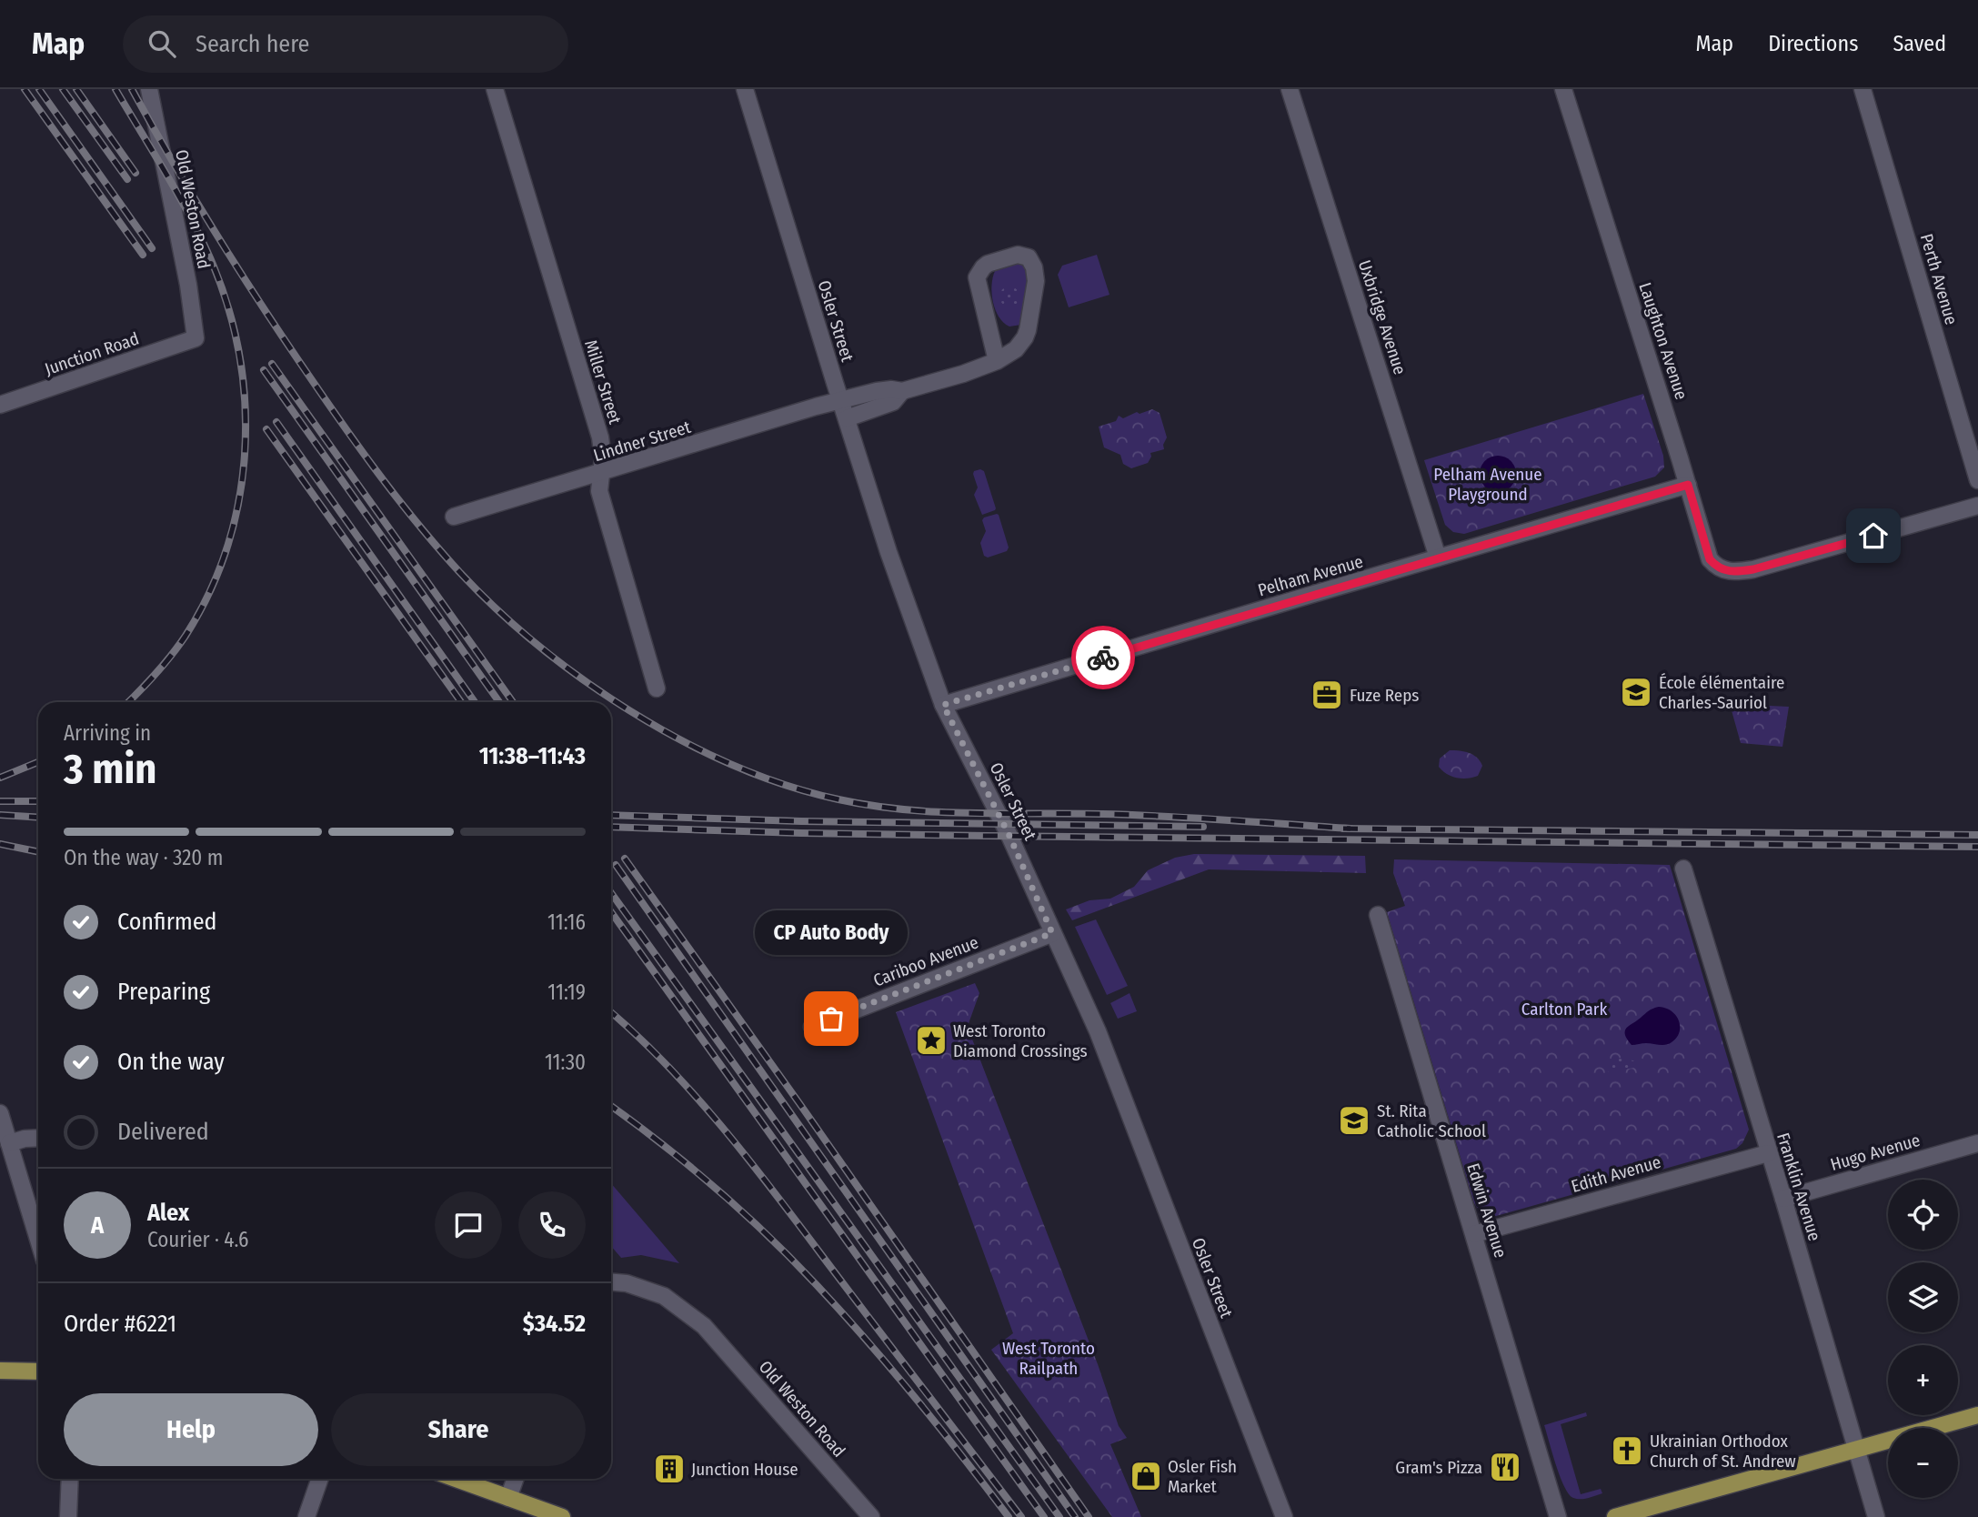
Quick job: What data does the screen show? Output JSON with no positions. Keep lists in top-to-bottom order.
{
  "streets": {
    "street": [
      "Old Weston Road",
      "Perth Avenue",
      "Uxbridge Avenue",
      "Osler Street",
      "Laughton Avenue",
      "Junction Road",
      "Miller Street",
      "Lindner Street",
      "Pelham Avenue",
      "Cariboo Avenue",
      "Hugo Avenue",
      "Edith Avenue",
      "Franklin Avenue",
      "Edwin Avenue"
    ]
  },
  "crossings": [
    ["Old Weston Road", "Junction Road"],
    ["Uxbridge Avenue", "Pelham Avenue"],
    ["Osler Street", "Lindner Street"],
    ["Osler Street", "Pelham Avenue"],
    ["Osler Street", "Cariboo Avenue"],
    ["Laughton Avenue", "Pelham Avenue"],
    ["Miller Street", "Lindner Street"],
    ["Hugo Avenue", "Franklin Avenue"],
    ["Edith Avenue", "Franklin Avenue"],
    ["Edith Avenue", "Edwin Avenue"]
  ],
  "parks": ["Pelham Avenue Playground", "Carlton Park", "West Toronto Railpath"],
  "places": {
    "school or university": ["École élémentaire Charles-Sauriol", "St. Rita Catholic School"],
    "office": ["Fuze Reps"],
    "other": ["CP Auto Body"],
    "place": ["West Toronto Diamond Crossings"],
    "church": ["Ukrainian Orthodox Church of St. Andrew"],
    "restaurant": ["Gram's Pizza"],
    "building": ["Junction House"],
    "shop": ["Osler Fish Market"]
  },
  "page": {
    "header": "Map",
    "search": "Search here",
    "nav": ["Map", "Directions", "Saved"],
    "heading": ["3 min", "Arriving in", "11:38–11:43"],
    "panel": [
      "Alex",
      "Courier · 4.6",
      "Order #6221",
      "$34.52"
    ],
    "bar": "On the way · 320 m",
    "list": [
      ["Confirmed", "11:16"],
      ["Preparing", "11:19"],
      ["On the way", "11:30"],
      "Delivered"
    ],
    "bubble": "CP Auto Body",
    "map_buttons": ["+", "−"],
    "round": "A",
    "buttons": ["Help", "Share"]
  }
}
